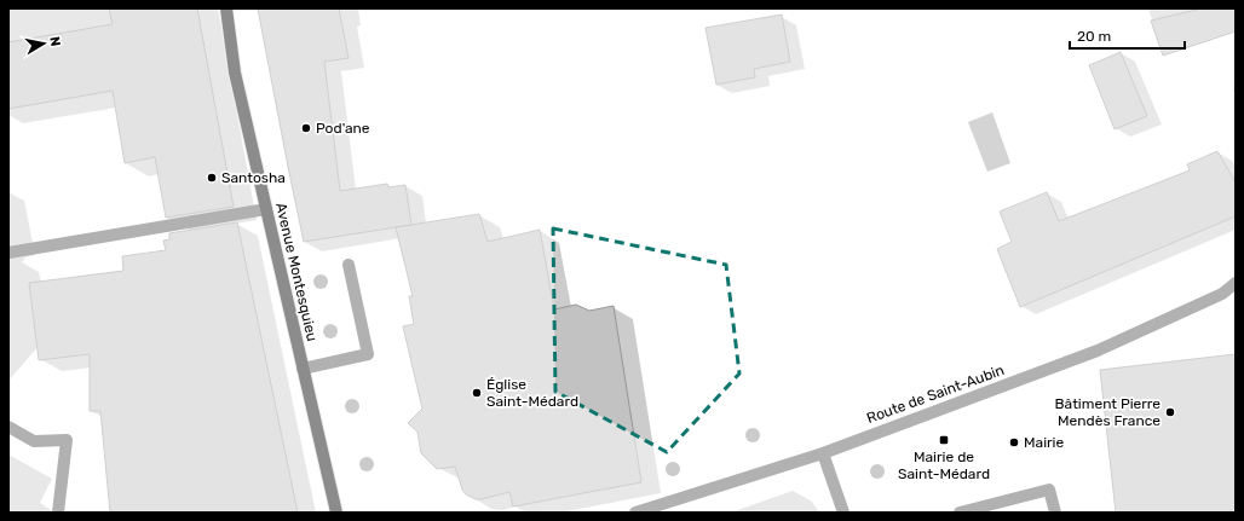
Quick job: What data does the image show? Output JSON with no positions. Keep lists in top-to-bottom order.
{
  "streets": {
    "main road": ["Avenue Montesquieu"],
    "street": ["Route de Saint-Aubin"]
  },
  "places": {
    "other": [
      "Pod'ane",
      "Santosha",
      "Église Saint-Médard",
      "Bâtiment Pierre Mendès France",
      "Mairie"
    ],
    "transit": ["Mairie de Saint-Médard"]
  },
  "scale_bar": "20 m",
  "north": "right"
}
